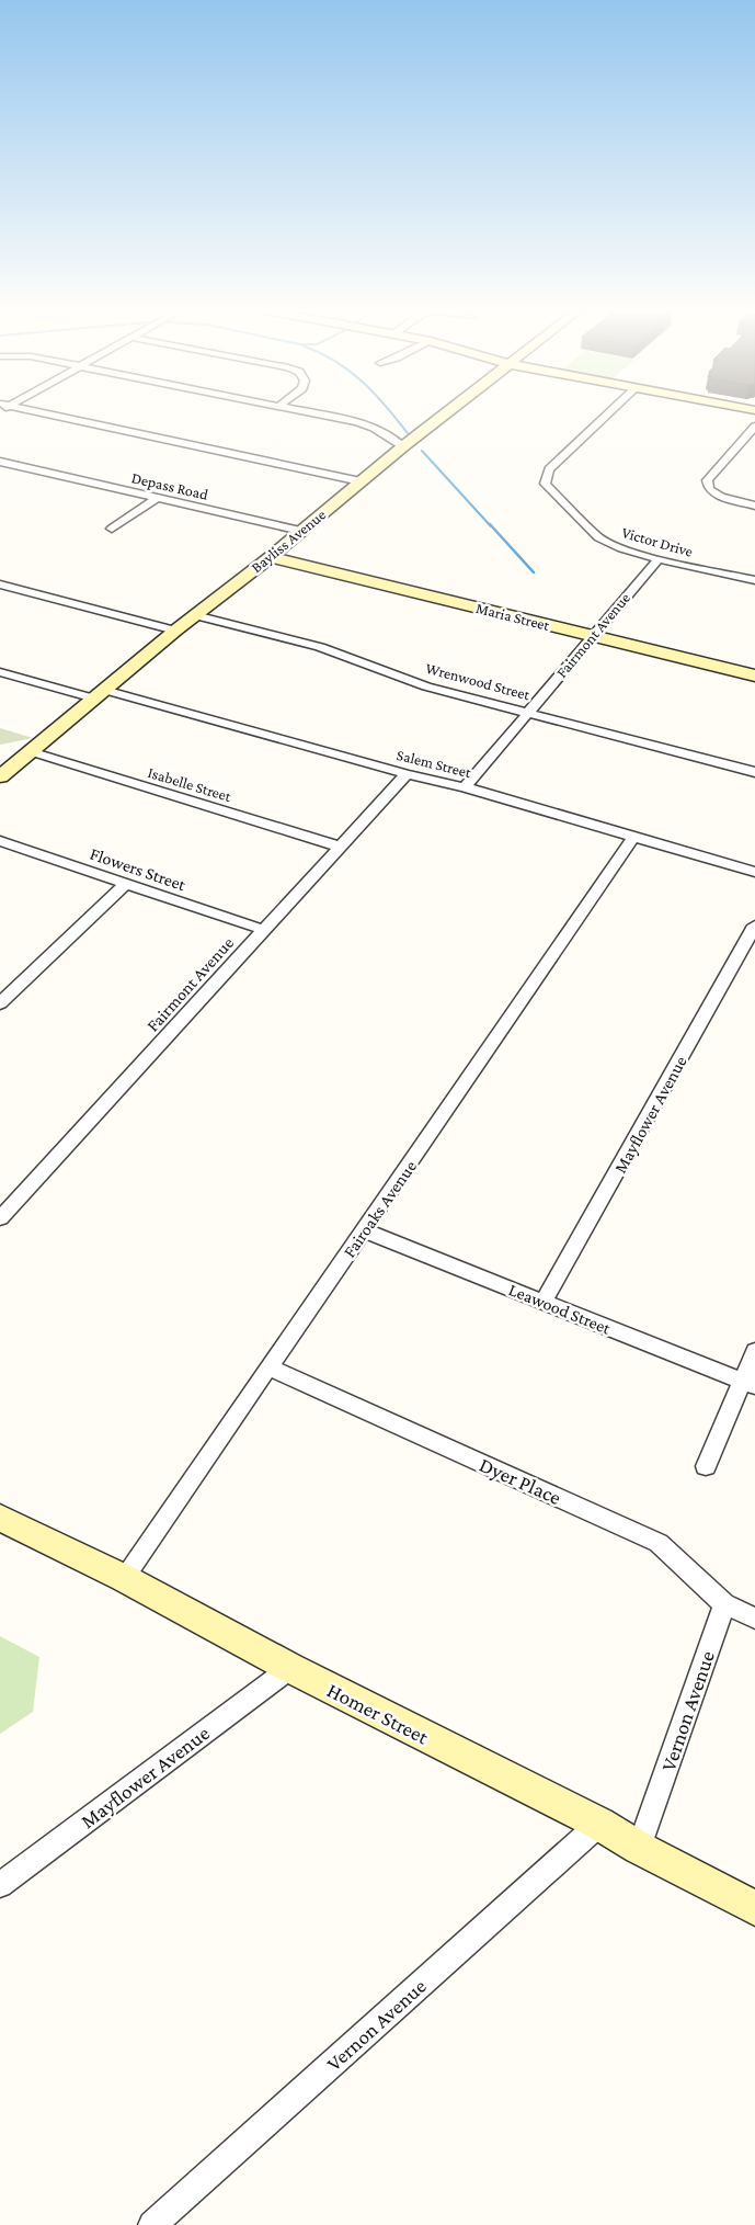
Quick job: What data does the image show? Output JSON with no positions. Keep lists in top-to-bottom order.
{
  "streets": {
    "street": [
      "Depass Road",
      "Bayliss Avenue",
      "Victor Drive",
      "Maria Street",
      "Fairmont Avenue",
      "Wrenwood Street",
      "Salem Street",
      "Isabelle Street",
      "Flowers Street",
      "Mayflower Avenue",
      "Fairoaks Avenue",
      "Leawood Street",
      "Dyer Place",
      "Vernon Avenue",
      "Homer Street"
    ]
  },
  "crossings": [
    ["Depass Road", "Bayliss Avenue"],
    ["Bayliss Avenue", "Maria Street"],
    ["Bayliss Avenue", "Wrenwood Street"],
    ["Bayliss Avenue", "Salem Street"],
    ["Bayliss Avenue", "Isabelle Street"],
    ["Victor Drive", "Fairmont Avenue"],
    ["Maria Street", "Fairmont Avenue"],
    ["Fairmont Avenue", "Wrenwood Street"],
    ["Fairmont Avenue", "Salem Street"],
    ["Fairmont Avenue", "Isabelle Street"],
    ["Fairmont Avenue", "Flowers Street"],
    ["Salem Street", "Fairoaks Avenue"],
    ["Mayflower Avenue", "Leawood Street"],
    ["Mayflower Avenue", "Homer Street"],
    ["Fairoaks Avenue", "Leawood Street"],
    ["Fairoaks Avenue", "Dyer Place"],
    ["Fairoaks Avenue", "Homer Street"],
    ["Dyer Place", "Vernon Avenue"],
    ["Vernon Avenue", "Homer Street"]
  ]
}
